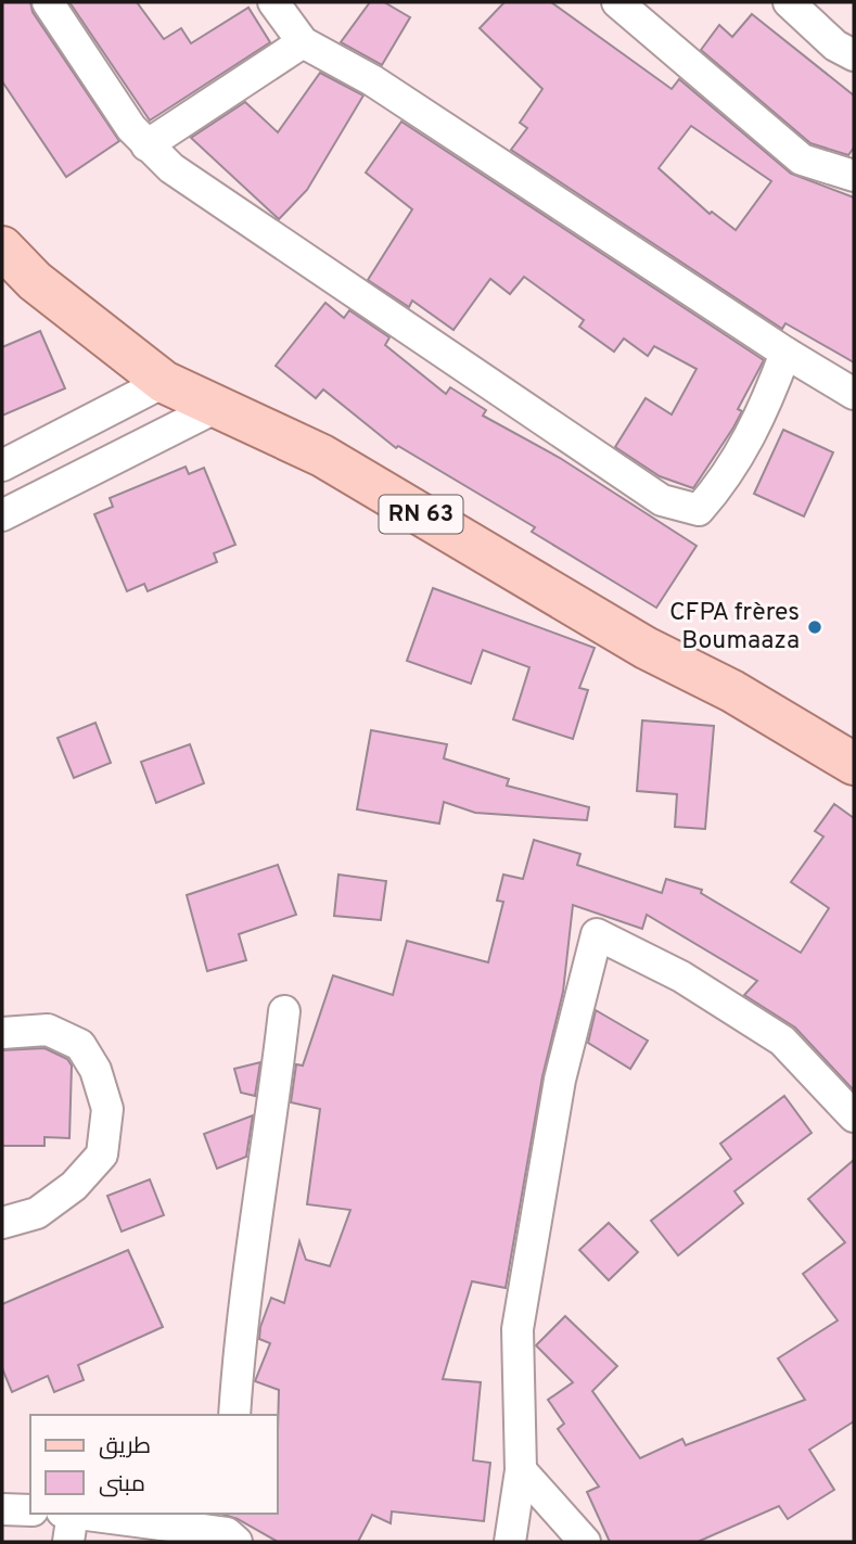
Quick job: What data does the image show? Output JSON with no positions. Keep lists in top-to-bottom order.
{
  "streets": {
    "main road": ["RN 63"]
  },
  "places": ["CFPA frères Boumaaza"],
  "legend": ["طريق", "مبنى"]
}
